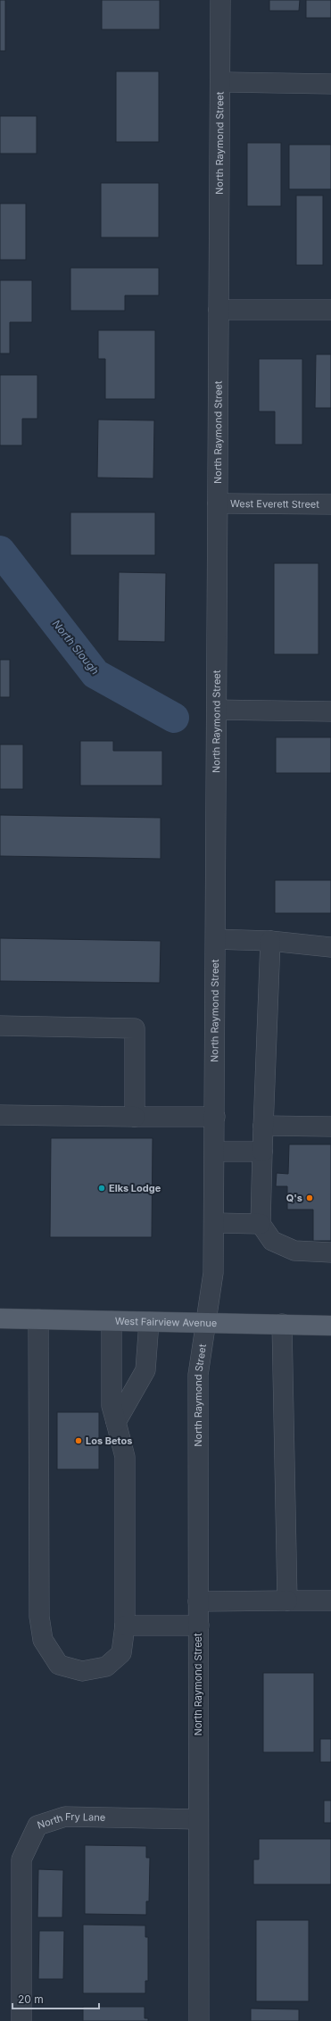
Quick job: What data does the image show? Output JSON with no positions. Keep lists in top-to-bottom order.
{
  "streets": {
    "main road": ["West Fairview Avenue"],
    "street": ["North Raymond Street", "West Everett Street", "North Fry Lane"]
  },
  "crossings": [
    ["North Raymond Street", "West Everett Street"],
    ["North Raymond Street", "West Fairview Avenue"],
    ["North Raymond Street", "North Fry Lane"]
  ],
  "water": ["North Slough"],
  "places": ["Elks Lodge", "Q's", "Los Betos"],
  "scale_bar": "20 m"
}
